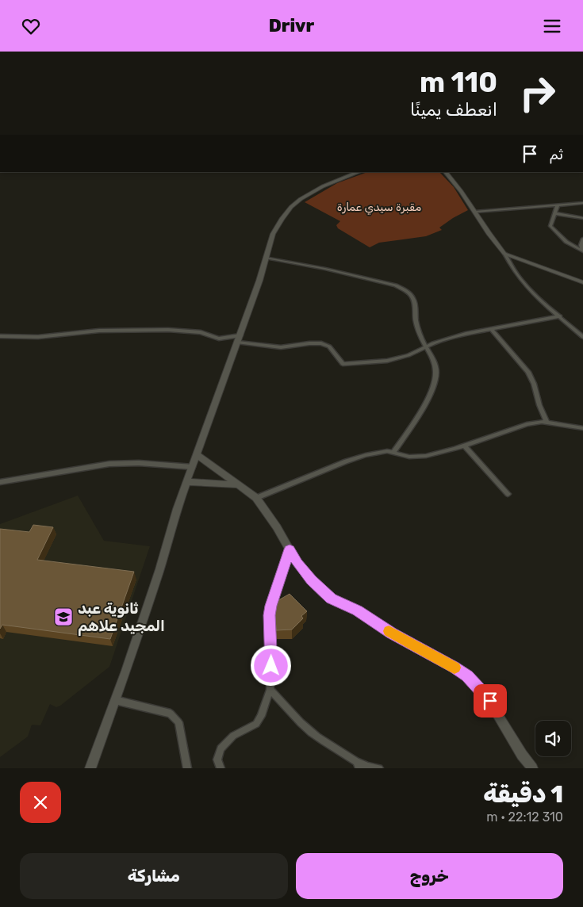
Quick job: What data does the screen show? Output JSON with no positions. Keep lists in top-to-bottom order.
{
  "parks": ["مقبرة سيدي عمارة"],
  "places": {
    "school or university": ["ثانوية عبد المجيد علاهم"]
  },
  "page": {
    "header": "Drivr",
    "turn": ["110 m", "انعطف يمينًا"],
    "then": "ثم",
    "heading": ["1 دقيقة", "310 m · 22:12"],
    "buttons": ["خروج", "مشاركة"]
  }
}
